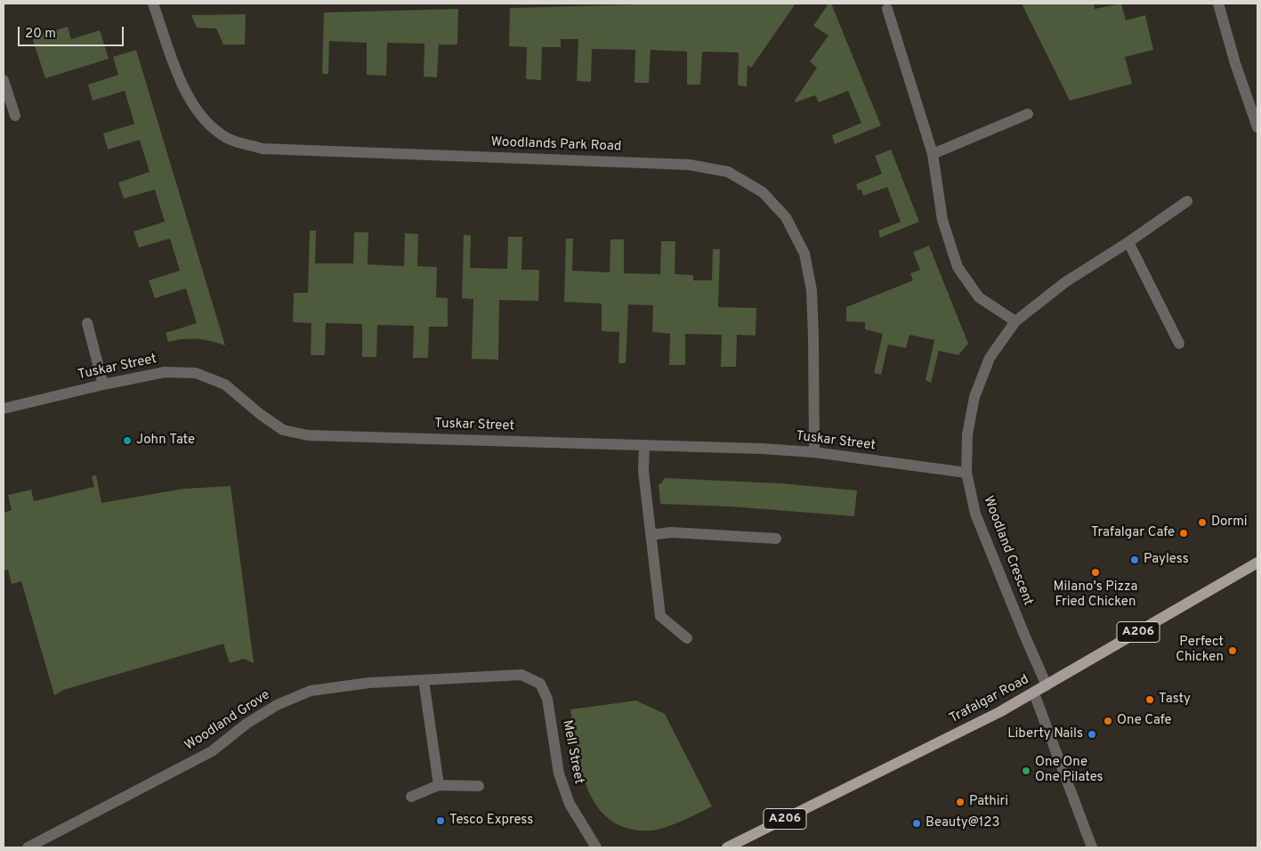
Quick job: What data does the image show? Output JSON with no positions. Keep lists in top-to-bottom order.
{
  "streets": {
    "main road": ["A206", "Trafalgar Road"],
    "street": [
      "Woodlands Park Road",
      "Tuskar Street",
      "Woodland Crescent",
      "Woodland Grove",
      "Mell Street"
    ]
  },
  "crossings": [
    ["Woodlands Park Road", "Tuskar Street"],
    ["Tuskar Street", "Woodland Crescent"],
    ["Woodland Crescent", "Trafalgar Road"],
    ["Woodland Grove", "Mell Street"]
  ],
  "places": [
    "John Tate",
    "Dormi",
    "Trafalgar Cafe",
    "Payless",
    "Milano's Pizza Fried Chicken",
    "Perfect Chicken",
    "Tasty",
    "One Cafe",
    "Liberty Nails",
    "One One One Pilates",
    "Pathiri",
    "Tesco Express",
    "Beauty@123"
  ],
  "scale_bar": "20 m"
}
